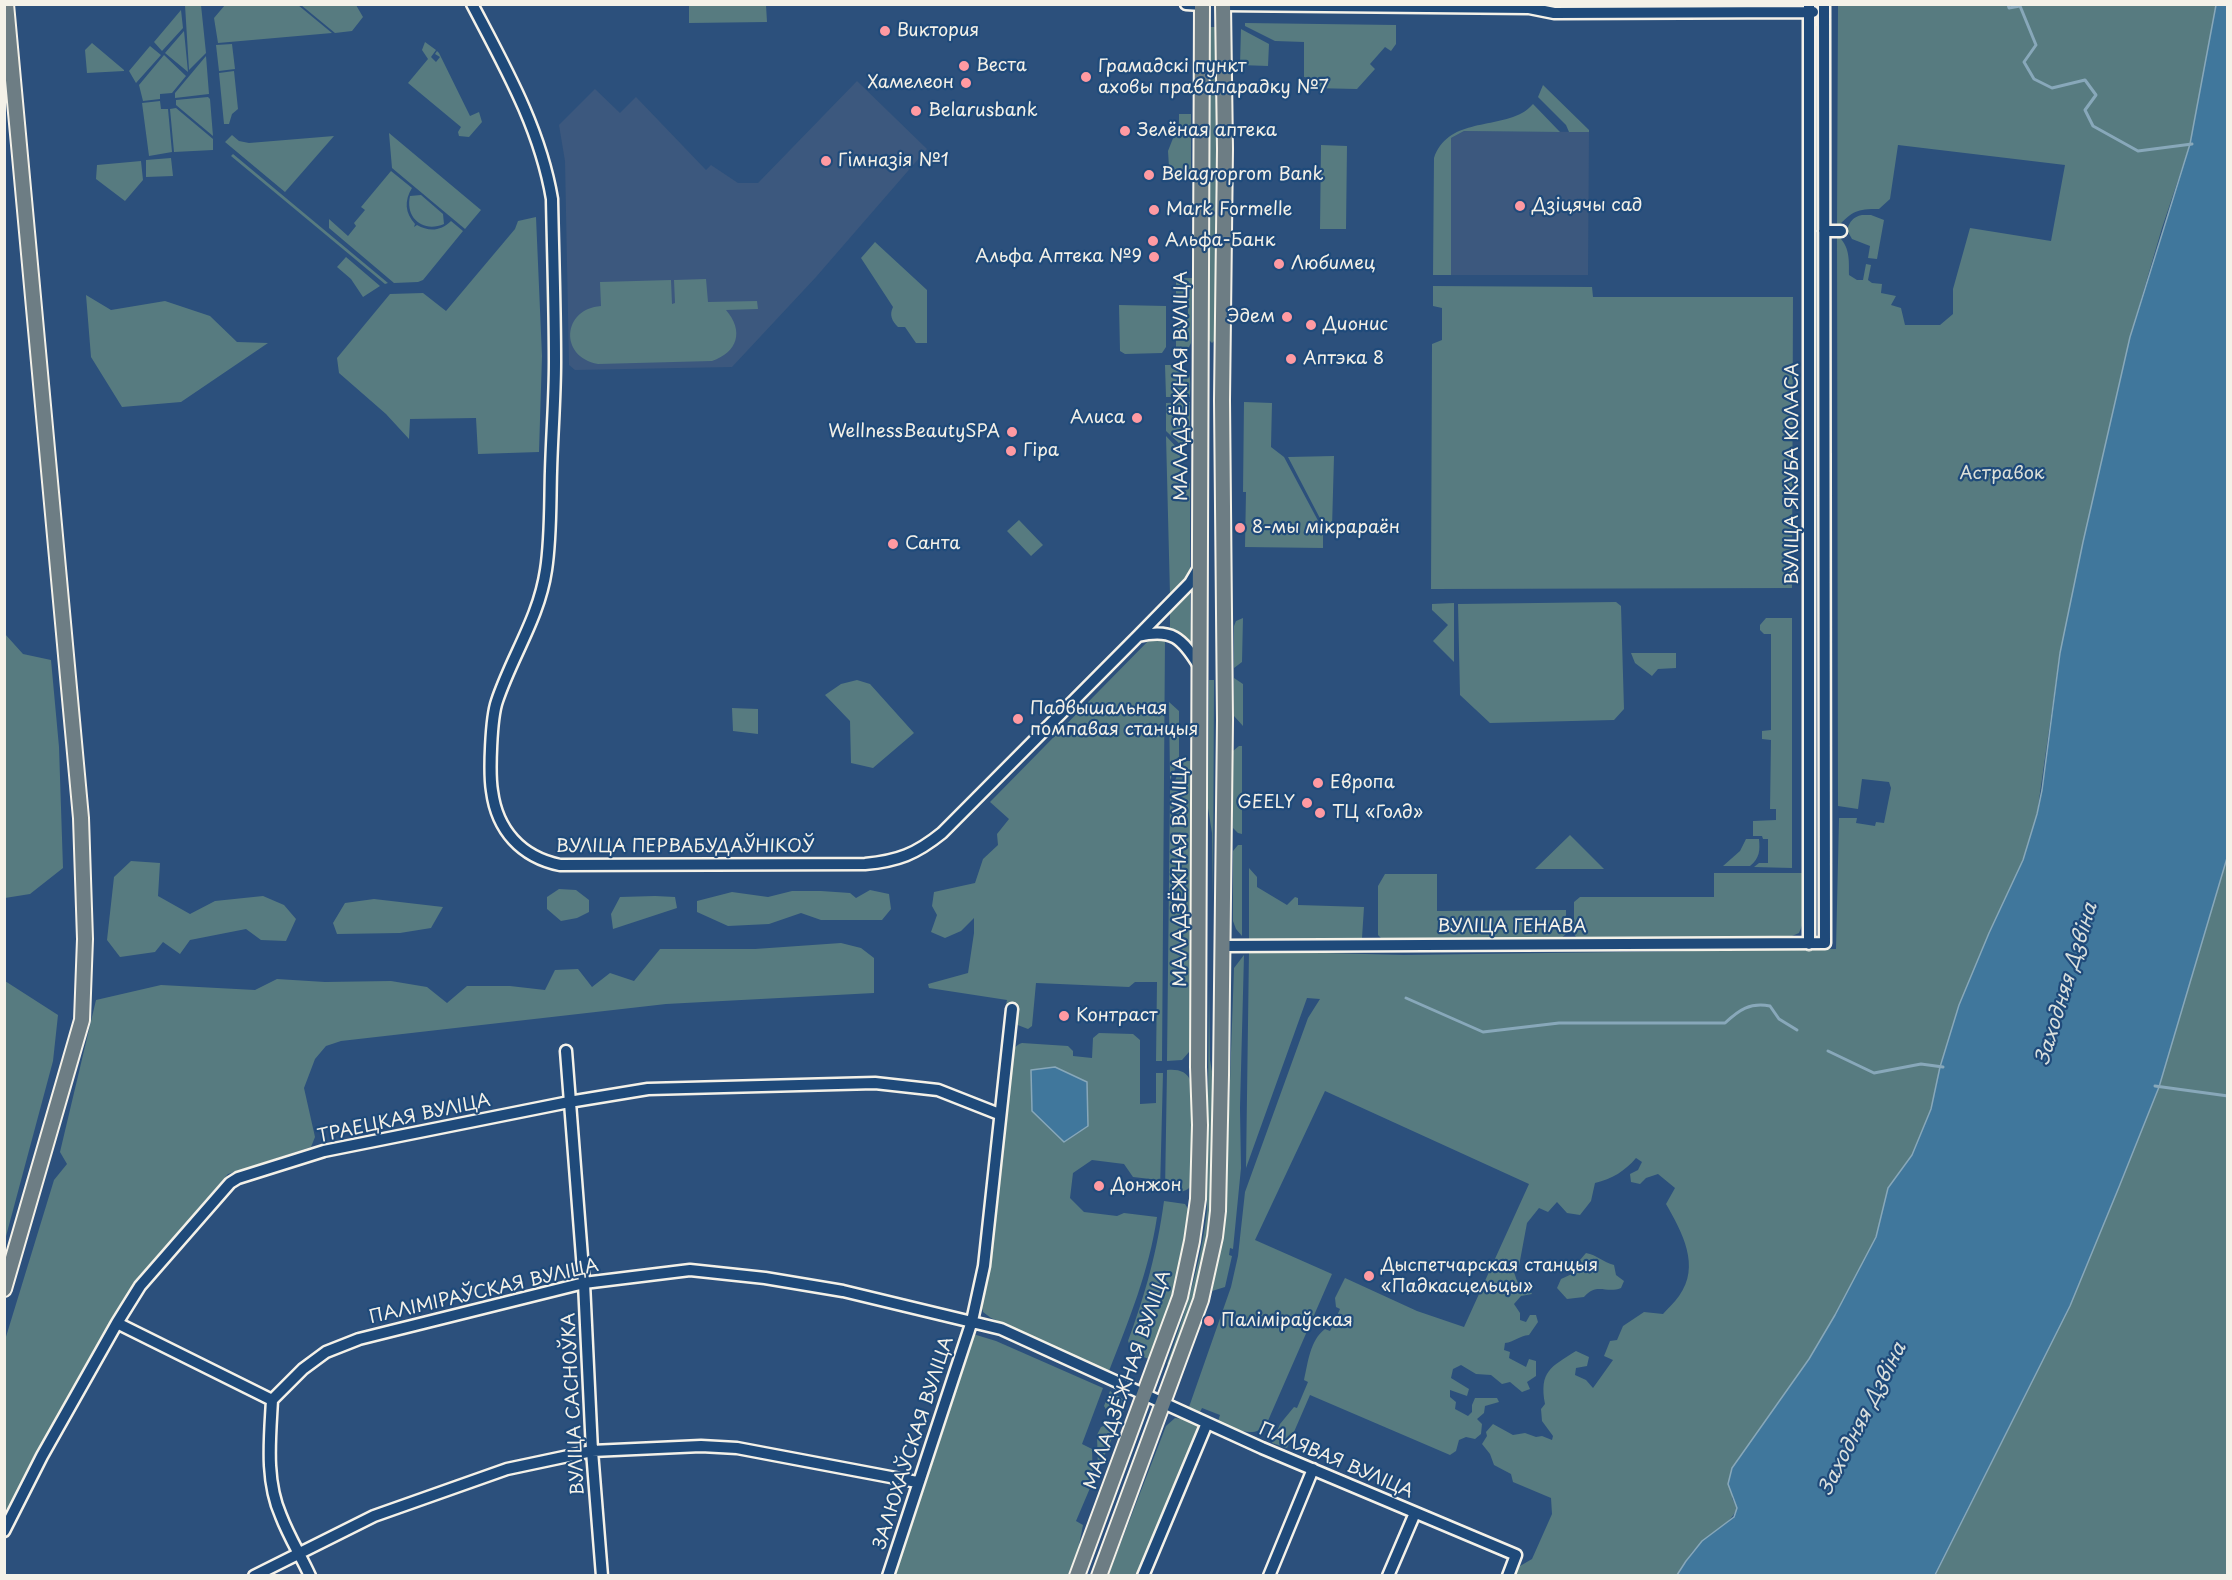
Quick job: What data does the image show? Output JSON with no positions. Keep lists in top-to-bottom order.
{
  "streets": {
    "main road": ["МАЛАДЗЁЖНАЯ ВУЛІЦА", "ВУЛІЦА ГЕНАВА"],
    "street": [
      "ВУЛІЦА ЯКУБА КОЛАСА",
      "ВУЛІЦА ПЕРВАБУДАЎНІКОЎ",
      "ТРАЕЦКАЯ ВУЛІЦА",
      "ПАЛІМІРАЎСКАЯ ВУЛІЦА",
      "ВУЛІЦА САСНОЎКА",
      "ЗАЛЮХАЎСКАЯ ВУЛІЦА",
      "ПАЛЯВАЯ ВУЛІЦА"
    ]
  },
  "crossings": [
    ["МАЛАДЗЁЖНАЯ ВУЛІЦА", "ВУЛІЦА ПЕРВАБУДАЎНІКОЎ"],
    ["МАЛАДЗЁЖНАЯ ВУЛІЦА", "ВУЛІЦА ГЕНАВА"],
    ["МАЛАДЗЁЖНАЯ ВУЛІЦА", "ПАЛІМІРАЎСКАЯ ВУЛІЦА"],
    ["МАЛАДЗЁЖНАЯ ВУЛІЦА", "ПАЛЯВАЯ ВУЛІЦА"],
    ["ВУЛІЦА ЯКУБА КОЛАСА", "ВУЛІЦА ГЕНАВА"],
    ["ТРАЕЦКАЯ ВУЛІЦА", "ВУЛІЦА САСНОЎКА"],
    ["ПАЛІМІРАЎСКАЯ ВУЛІЦА", "ВУЛІЦА САСНОЎКА"],
    ["ПАЛІМІРАЎСКАЯ ВУЛІЦА", "ЗАЛЮХАЎСКАЯ ВУЛІЦА"],
    ["ПАЛІМІРАЎСКАЯ ВУЛІЦА", "ПАЛЯВАЯ ВУЛІЦА"]
  ],
  "water": ["Заходняя Дзвіна"],
  "parks": ["Астравок"],
  "places": [
    "Виктория",
    "Веста",
    "Грамадскі пункт аховы правапарадку №7",
    "Хамелеон",
    "Belarusbank",
    "Зелёная аптека",
    "Гімназія №1",
    "Belagroprom Bank",
    "Дзіцячы сад",
    "Mark Formelle",
    "Альфа-Банк",
    "Альфа Аптека №9",
    "Любимец",
    "Эдем",
    "Дионис",
    "Аптэка 8",
    "Алиса",
    "WellnessBeautySPA",
    "Гіра",
    "8-мы мікрараён",
    "Санта",
    "Падвышальная помпавая станцыя",
    "Европа",
    "GEELY",
    "ТЦ «Голд»",
    "Контраст",
    "Донжон",
    "Дыспетчарская станцыя «Падкасцельцы»",
    "Паліміраўская"
  ]
}
